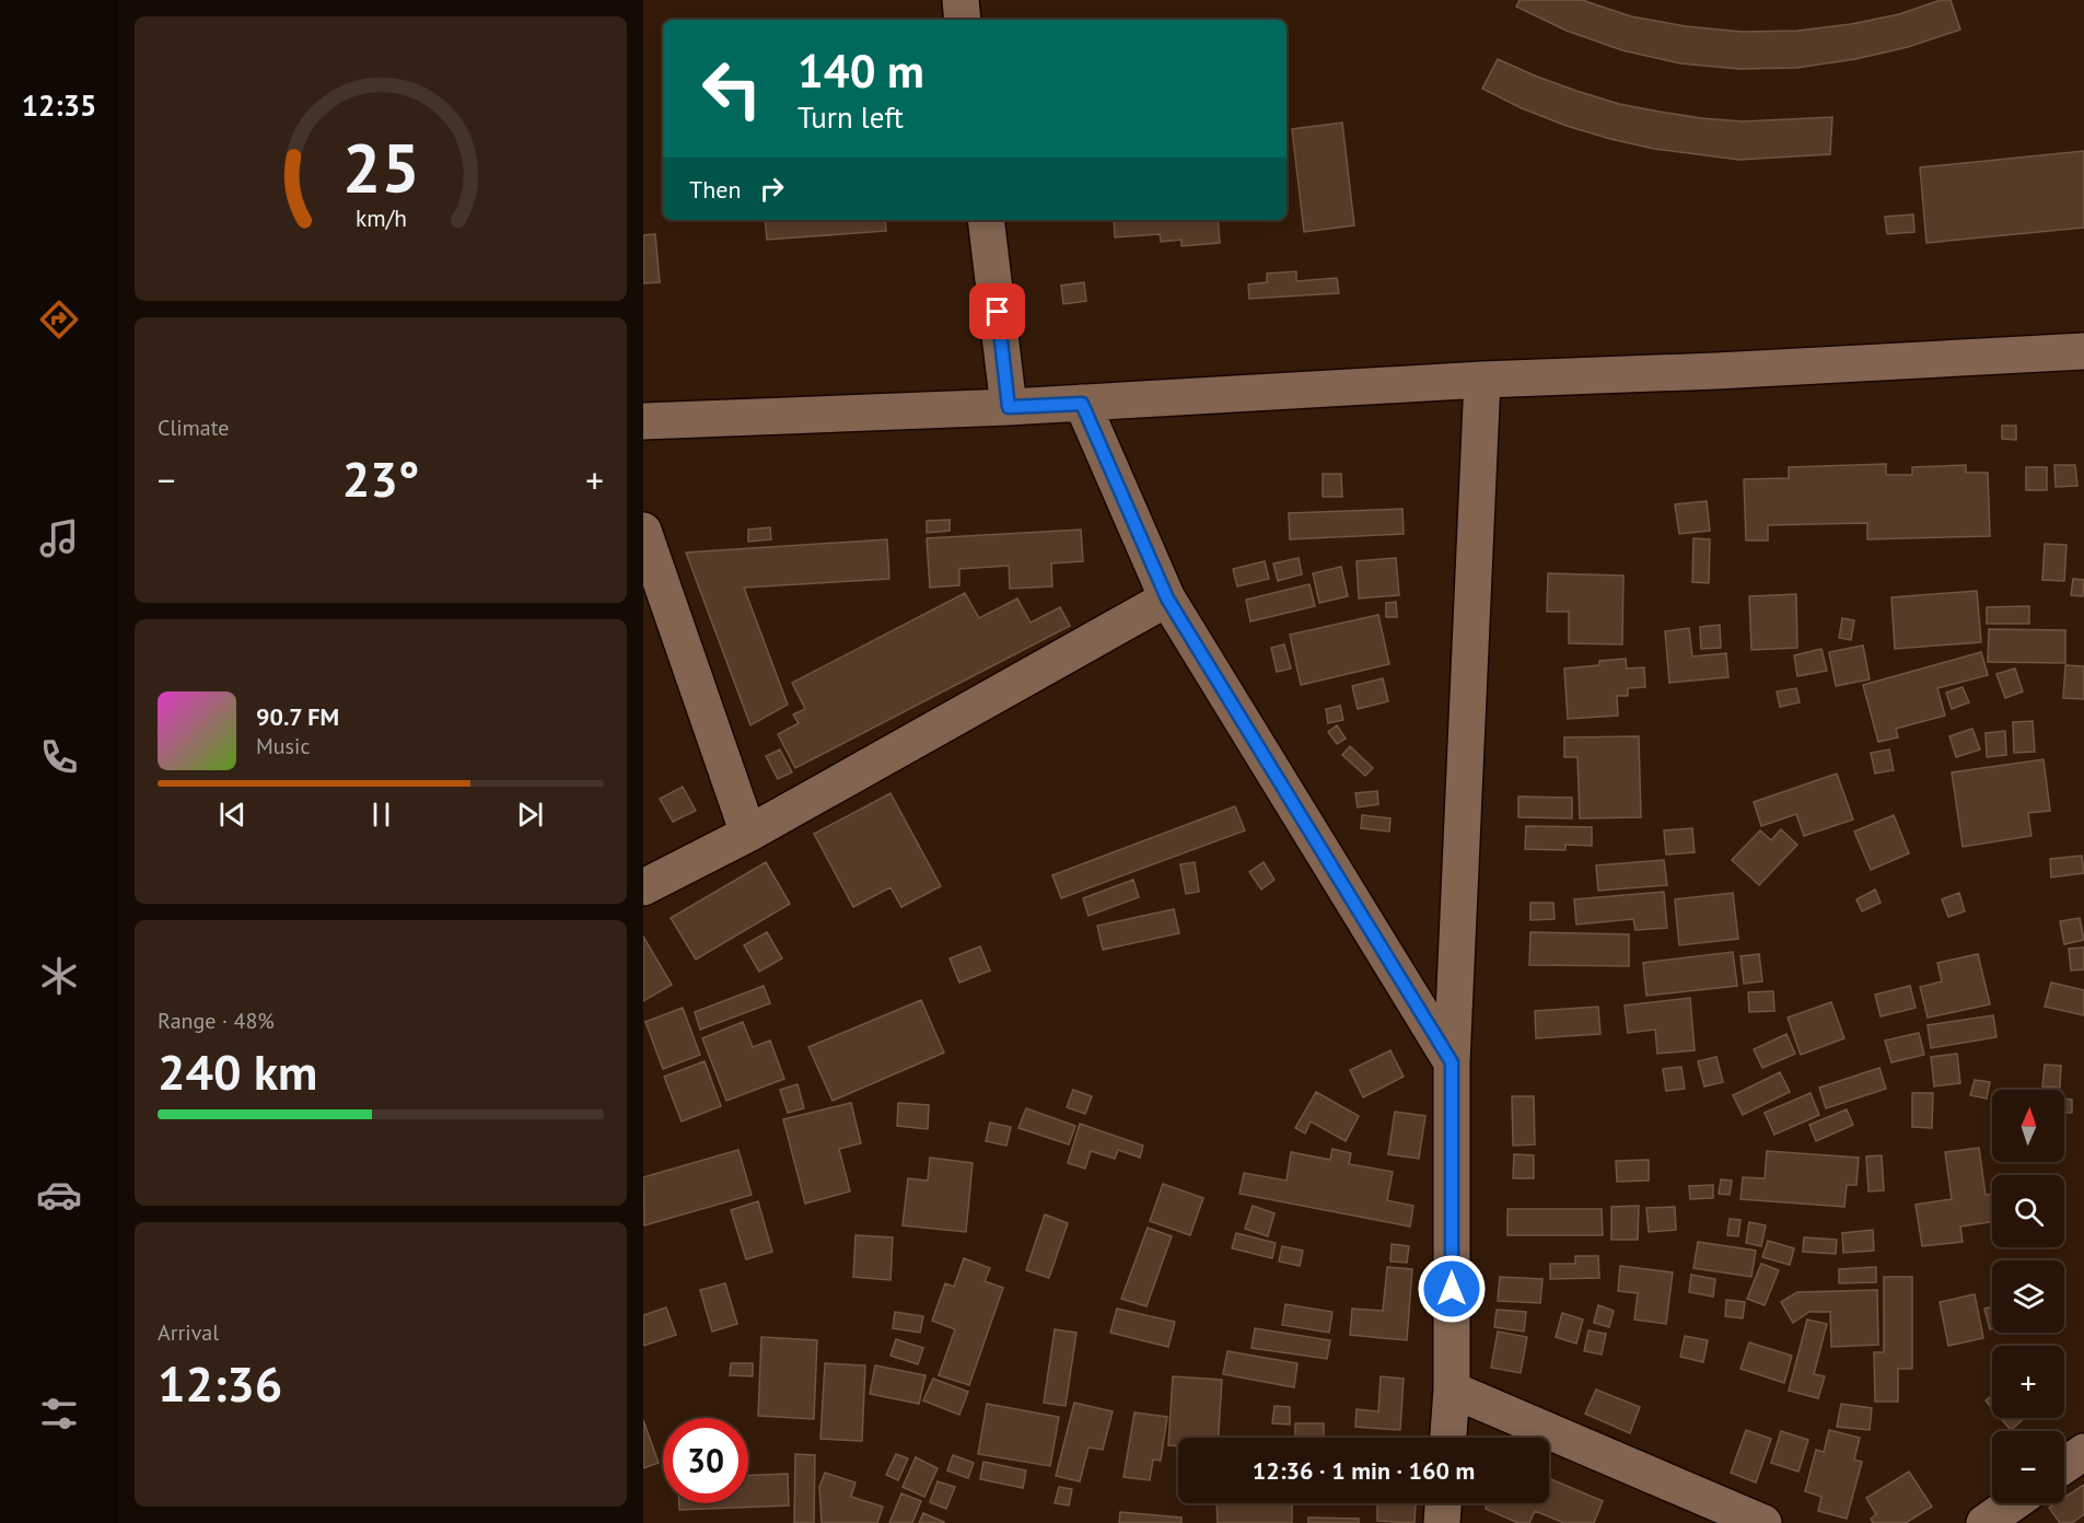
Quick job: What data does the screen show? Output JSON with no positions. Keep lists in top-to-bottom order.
{
  "north": "top",
  "page": {
    "tabs": "12:35",
    "turn": ["140 m", "Turn left"],
    "then": "Then",
    "tile": [
      "Climate",
      ["Range · 48%", "240 km"],
      ["Arrival", "12:36"]
    ],
    "heat": ["−", "23°", "+"],
    "song": ["90.7 FM", "Music"],
    "map_buttons": ["+", "−"],
    "limit": "30",
    "trip": "12:36 · 1 min · 160 m",
    "gauge": ["25", "km/h"]
  }
}
